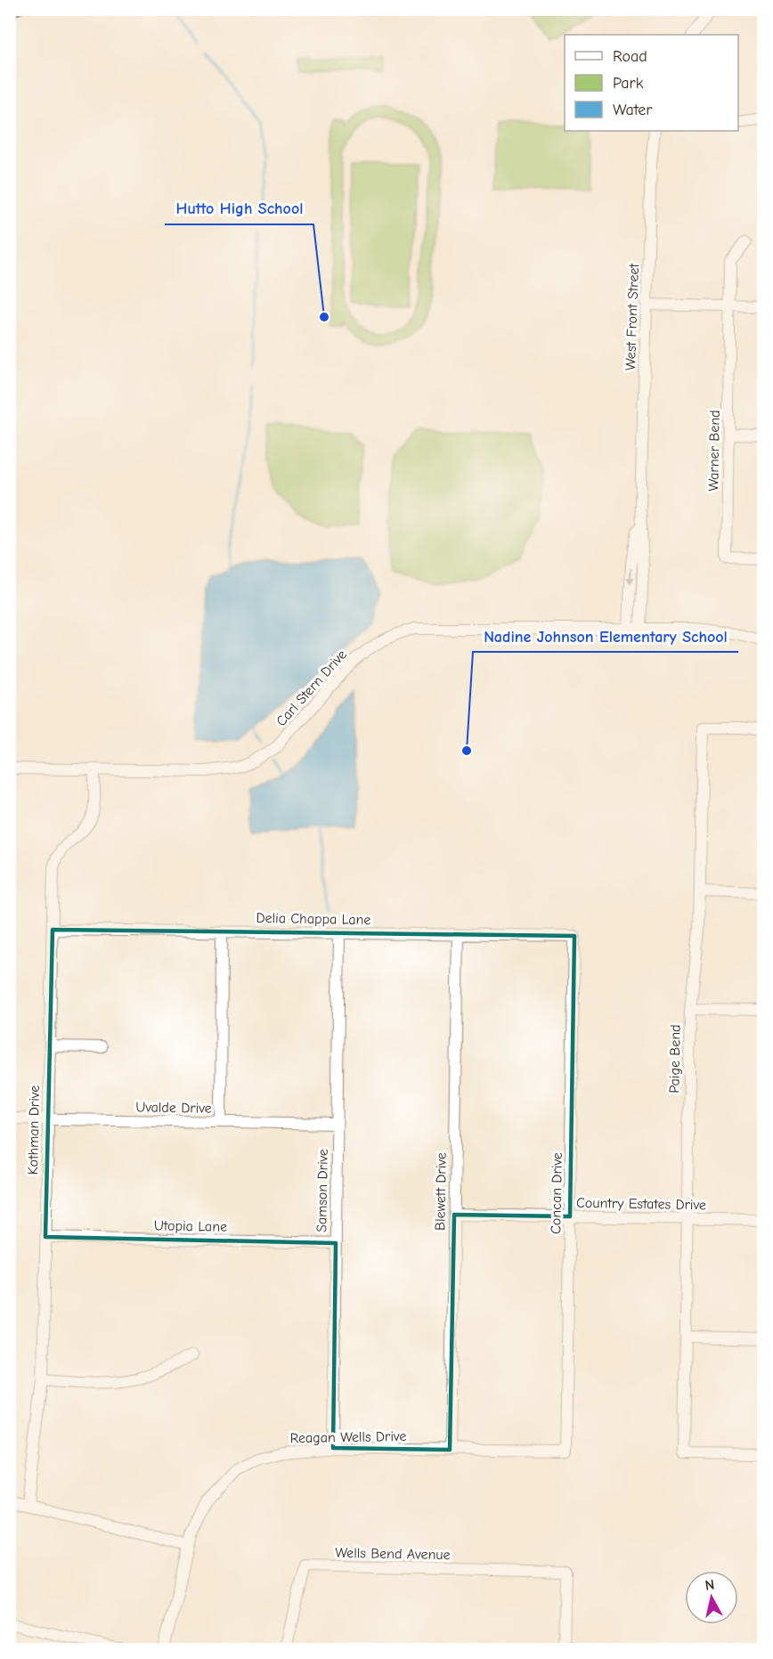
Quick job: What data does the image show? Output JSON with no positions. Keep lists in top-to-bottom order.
{
  "streets": {
    "street": [
      "West Front Street",
      "Warner Bend",
      "Carl Stern Drive",
      "Delia Chappa Lane",
      "Paige Bend",
      "Uvalde Drive",
      "Kothman Drive",
      "Samson Drive",
      "Blewett Drive",
      "Concan Drive",
      "Country Estates Drive",
      "Utopia Lane",
      "Reagan Wells Drive",
      "Wells Bend Avenue"
    ]
  },
  "crossings": [
    ["West Front Street", "Carl Stern Drive"],
    ["Carl Stern Drive", "Kothman Drive"],
    ["Delia Chappa Lane", "Kothman Drive"],
    ["Delia Chappa Lane", "Samson Drive"],
    ["Delia Chappa Lane", "Blewett Drive"],
    ["Delia Chappa Lane", "Concan Drive"],
    ["Paige Bend", "Country Estates Drive"],
    ["Uvalde Drive", "Kothman Drive"],
    ["Uvalde Drive", "Samson Drive"],
    ["Kothman Drive", "Utopia Lane"],
    ["Samson Drive", "Utopia Lane"],
    ["Samson Drive", "Reagan Wells Drive"],
    ["Blewett Drive", "Country Estates Drive"],
    ["Blewett Drive", "Reagan Wells Drive"],
    ["Concan Drive", "Country Estates Drive"],
    ["Concan Drive", "Reagan Wells Drive"]
  ],
  "places": ["Hutto High School", "Nadine Johnson Elementary School"],
  "legend": ["Road", "Park", "Water"],
  "north": "top"
}
